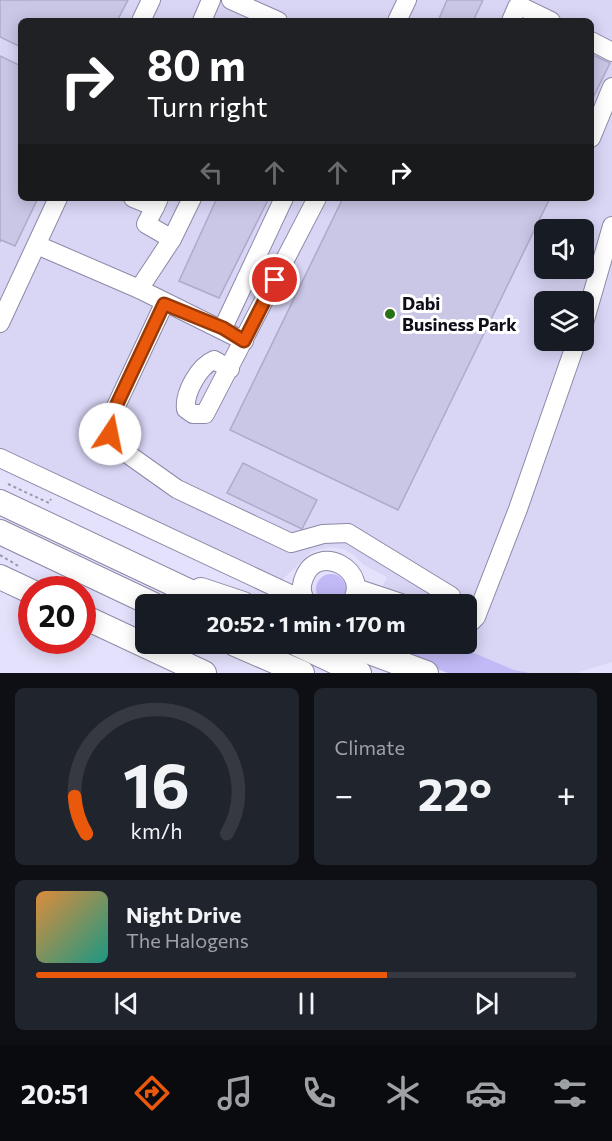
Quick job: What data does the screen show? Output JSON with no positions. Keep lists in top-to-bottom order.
{
  "places": ["Dabi Business Park"],
  "page": {
    "turn": ["80 m", "Turn right"],
    "limit": "20",
    "trip": "20:52 · 1 min · 170 m",
    "tile": "Climate",
    "heat": ["−", "22°", "+"],
    "song": ["Night Drive", "The Halogens"],
    "tabs": "20:51",
    "gauge": ["16", "km/h"]
  }
}
